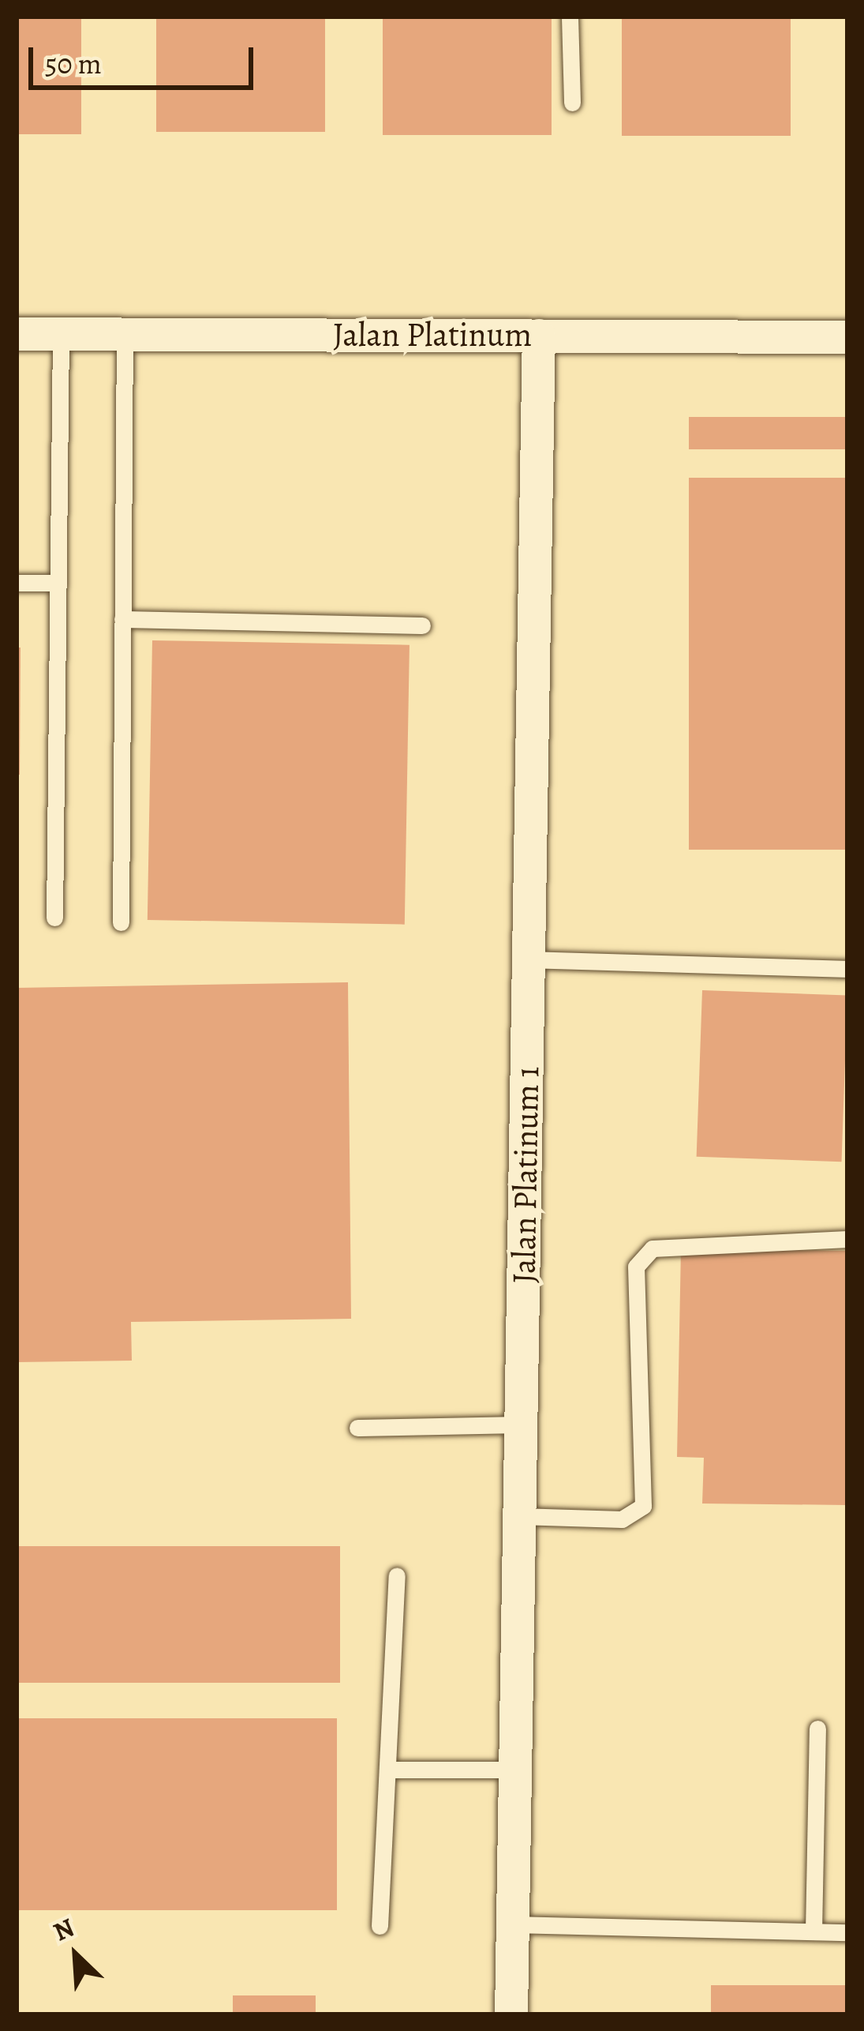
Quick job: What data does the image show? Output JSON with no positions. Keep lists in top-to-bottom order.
{
  "streets": {
    "street": ["Jalan Platinum", "Jalan Platinum 1"]
  },
  "crossings": [
    ["Jalan Platinum", "Jalan Platinum 1"]
  ],
  "scale_bar": "50 m",
  "north": "top left"
}
